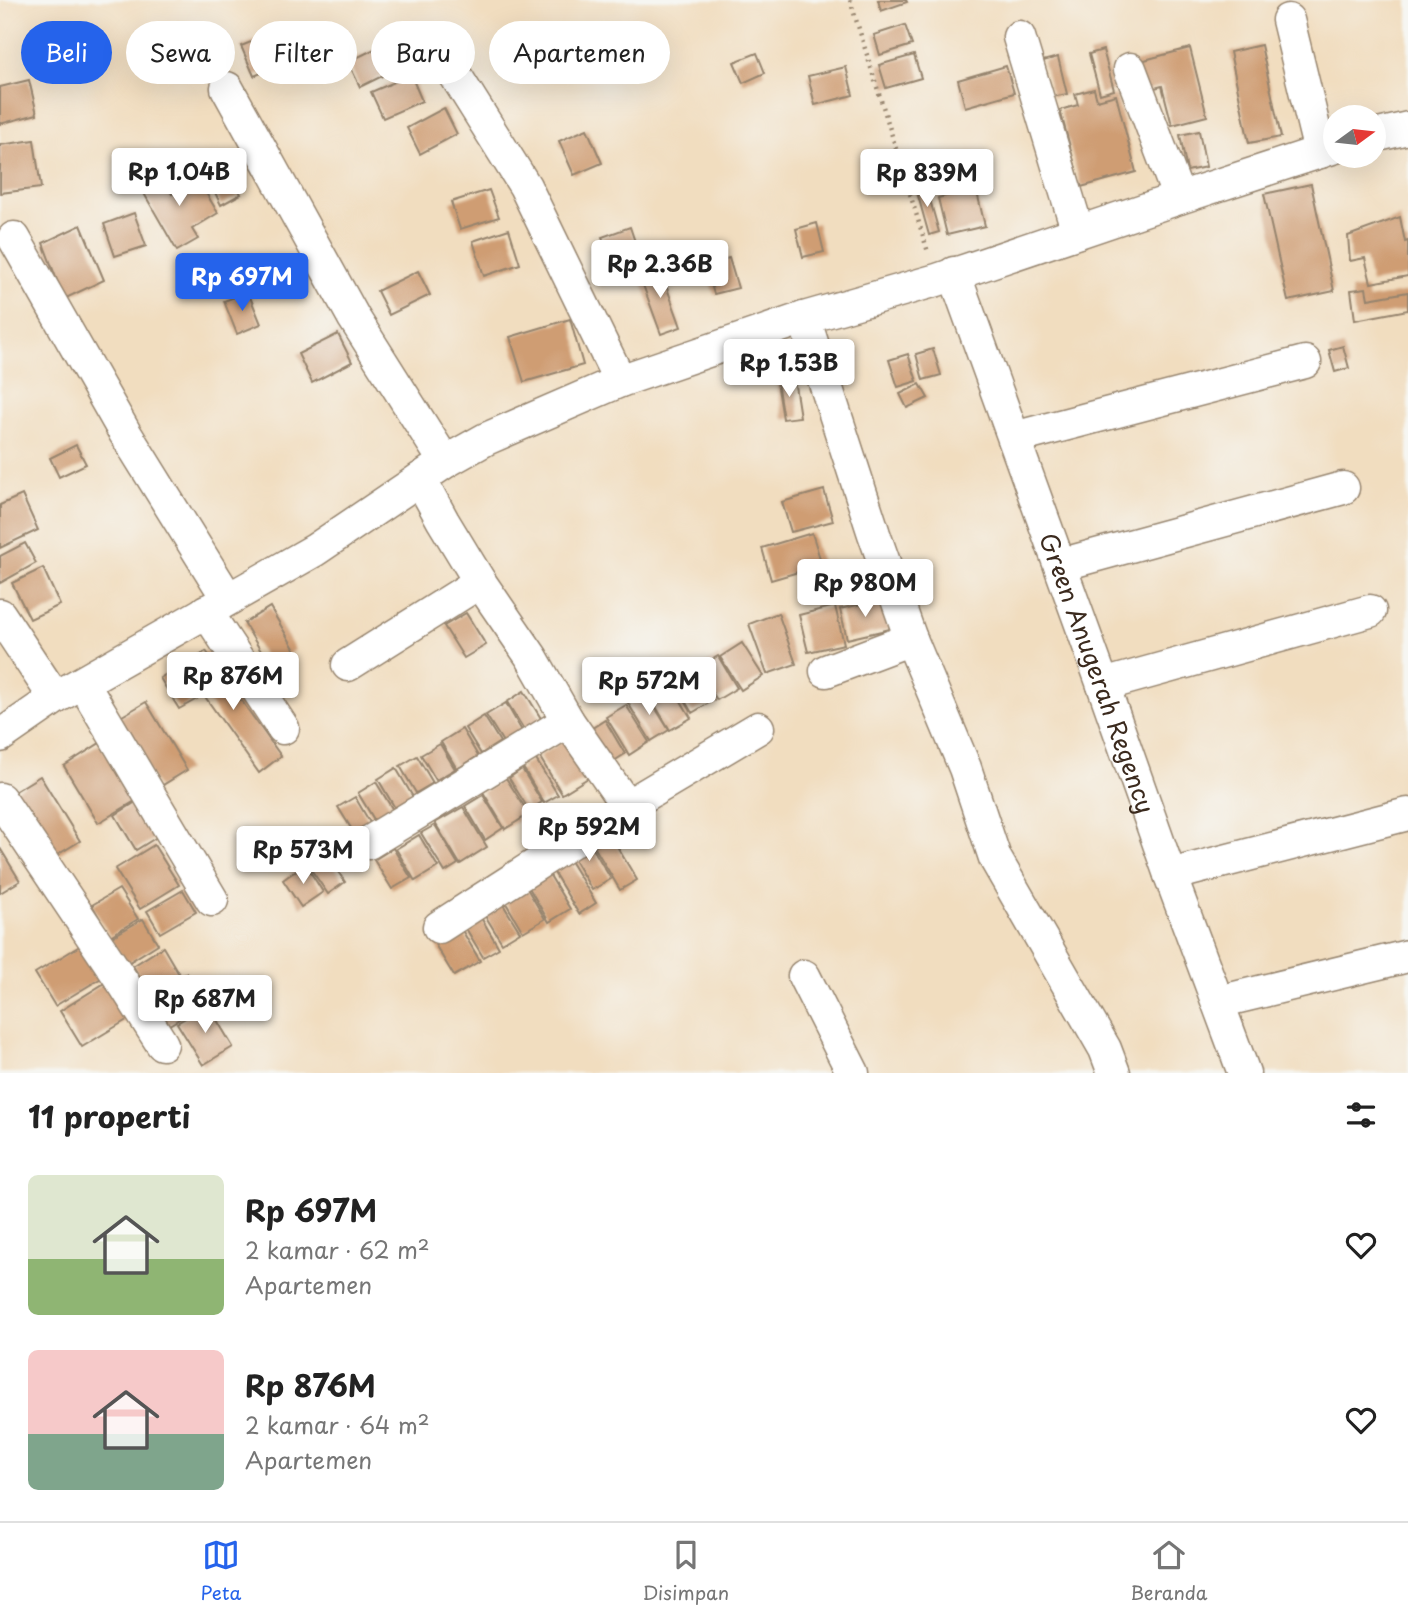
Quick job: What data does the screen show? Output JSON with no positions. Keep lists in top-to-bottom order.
{
  "streets": {
    "street": ["Green Anugerah Regency"]
  },
  "north": "right",
  "page": {
    "chip": [
      "Beli",
      "Sewa",
      "Filter",
      "Baru",
      "Apartemen"
    ],
    "price": [
      "Rp 1.04B",
      "Rp 839M",
      "Rp 2.36B",
      "Rp 697M",
      "Rp 1.53B",
      "Rp 980M",
      "Rp 876M",
      "Rp 572M",
      "Rp 592M",
      "Rp 573M",
      "Rp 687M"
    ],
    "heading": "11 properti",
    "list": [
      {
        "name": "Rp 697M",
        "note": "2 kamar · 62 m² · Apartemen"
      },
      {
        "name": "Rp 876M",
        "note": "2 kamar · 64 m² · Apartemen"
      }
    ],
    "tabs": ["Peta", "Disimpan", "Beranda"]
  }
}
